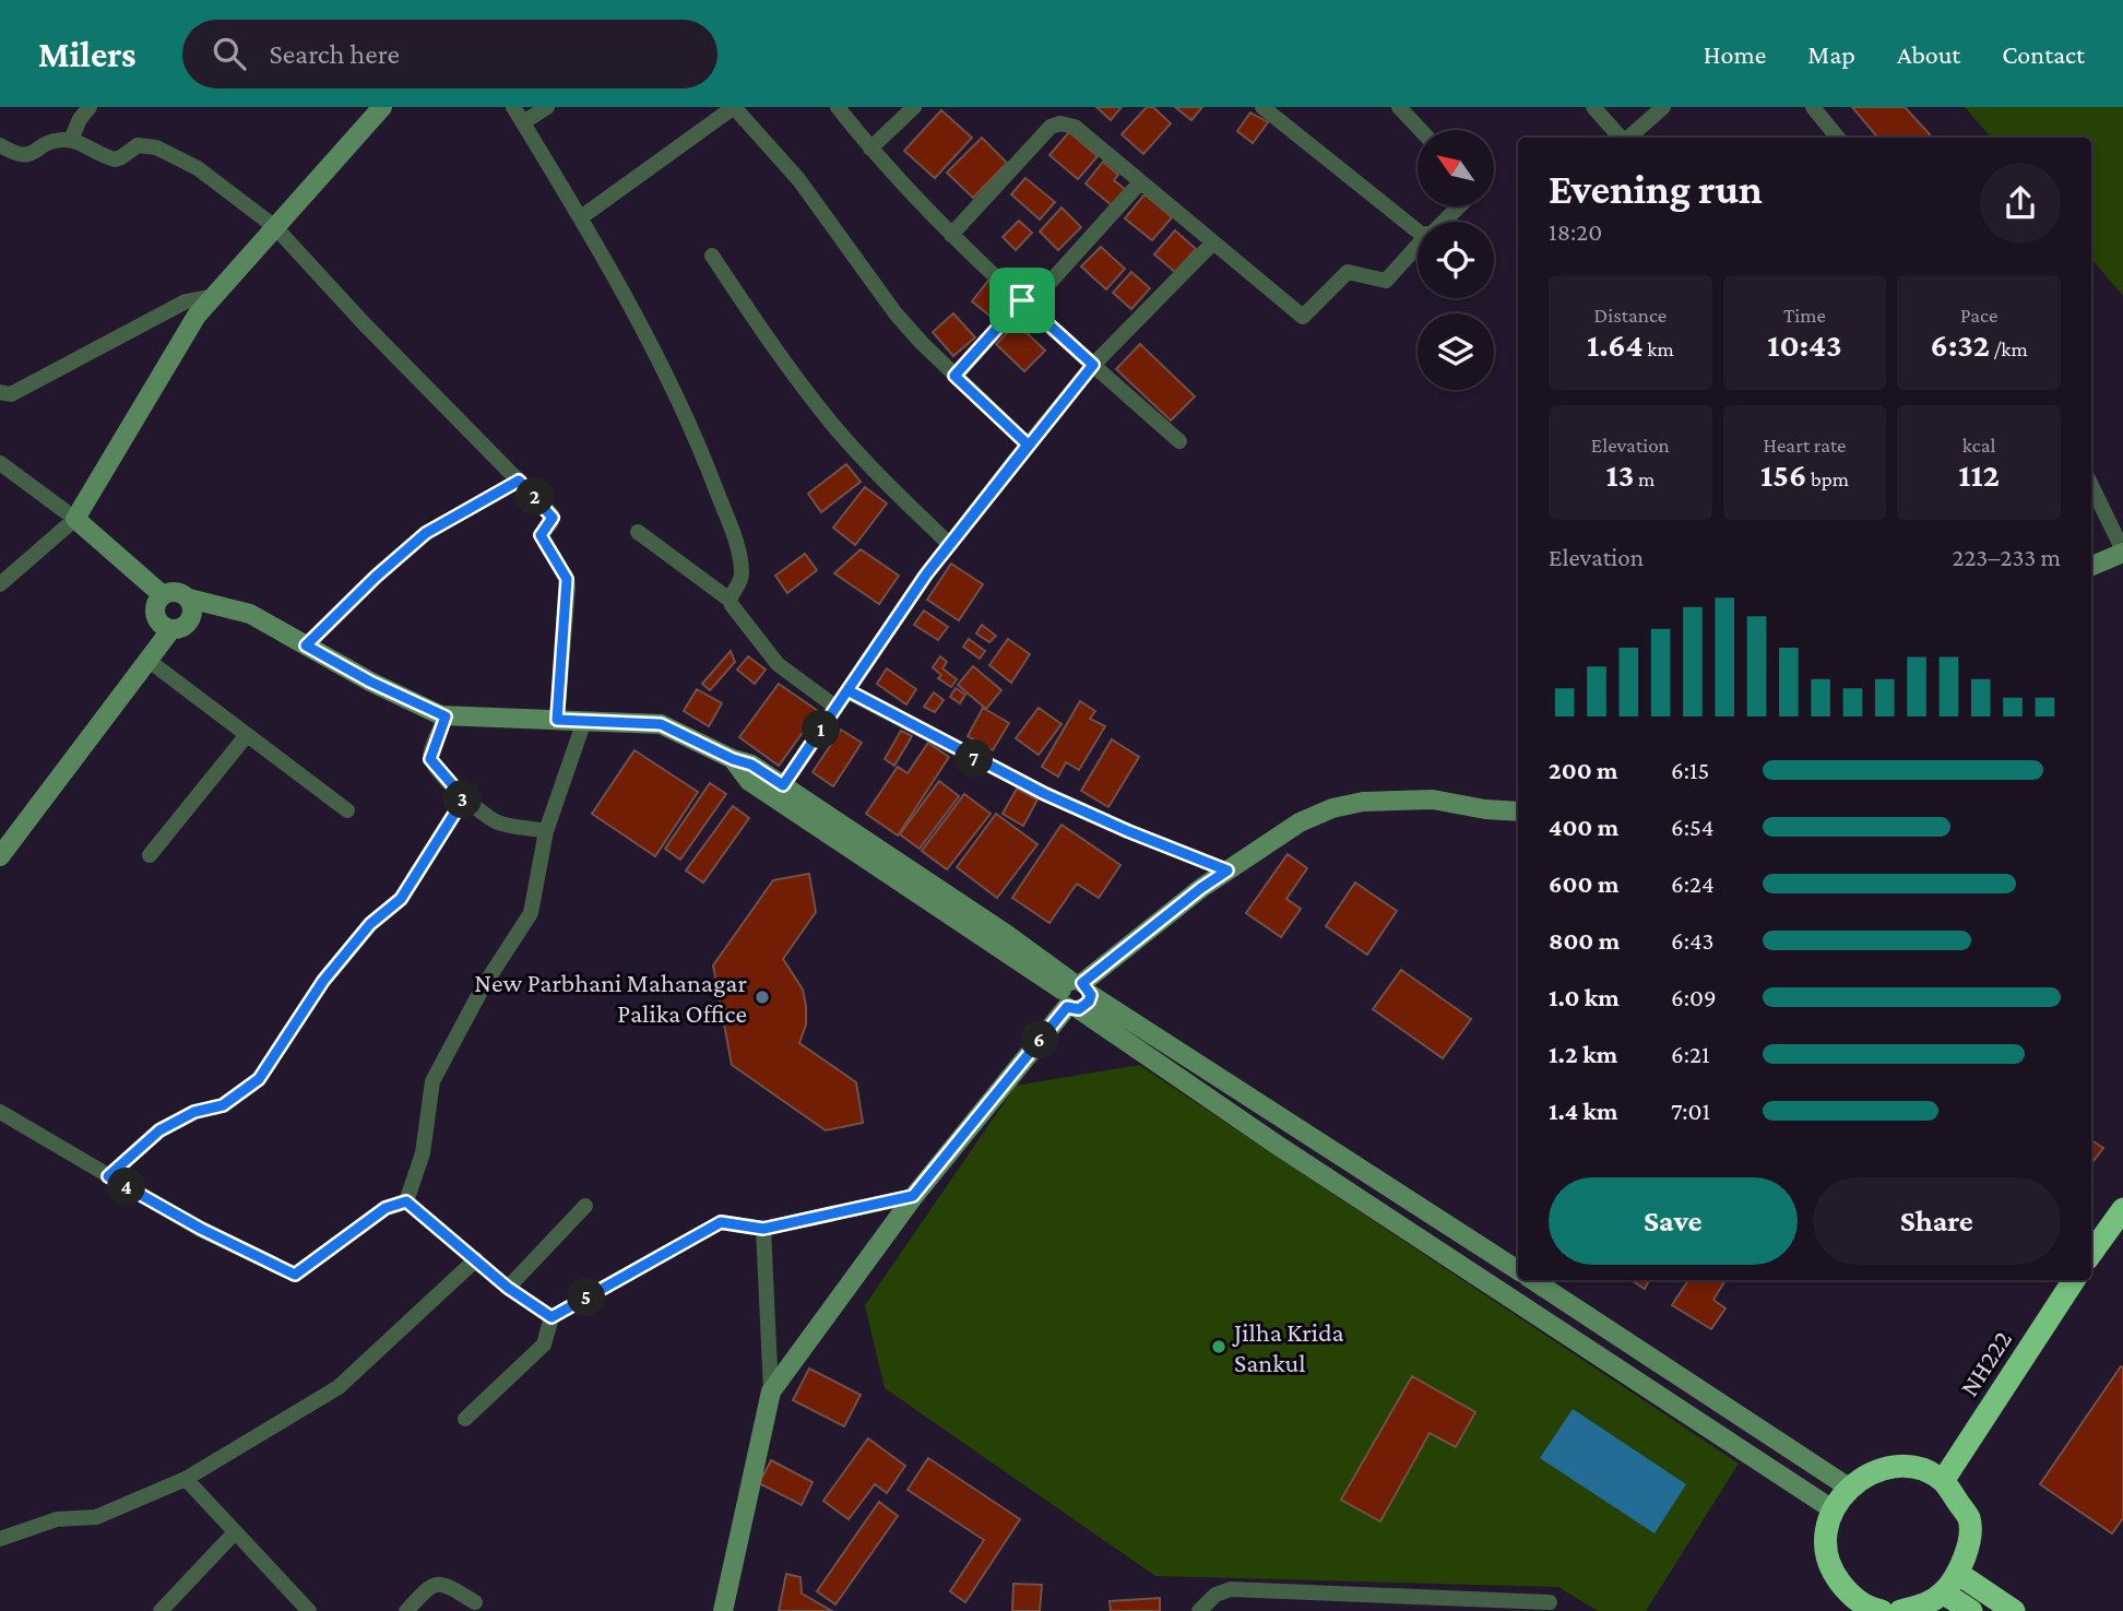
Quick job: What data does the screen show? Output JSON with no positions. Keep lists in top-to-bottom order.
{
  "streets": {
    "highway": ["NH222"]
  },
  "places": ["New Parbhani Mahanagar Palika Office", "Jilha Krida Sankul"],
  "north": "top left",
  "page": {
    "header": "Milers",
    "search": "Search here",
    "nav": [
      "Home",
      "Map",
      "About",
      "Contact"
    ],
    "heading": ["Evening run", "18:20"],
    "stats": [
      ["Distance", "1.64 km"],
      ["Time", "10:43"],
      ["Pace", "6:32 /km"],
      ["Elevation", "13 m"],
      ["Heart rate", "156 bpm"],
      ["kcal", "112"]
    ],
    "pins": [
      "2",
      "1",
      "7",
      "3",
      "6",
      "4",
      "5"
    ],
    "chart": ["Elevation", "223–233 m"],
    "list": [
      {
        "name": "200 m",
        "note": "6:15"
      },
      {
        "name": "400 m",
        "note": "6:54"
      },
      {
        "name": "600 m",
        "note": "6:24"
      },
      {
        "name": "800 m",
        "note": "6:43"
      },
      {
        "name": "1.0 km",
        "note": "6:09"
      },
      {
        "name": "1.2 km",
        "note": "6:21"
      },
      {
        "name": "1.4 km",
        "note": "7:01"
      }
    ],
    "buttons": ["Save", "Share"]
  }
}
